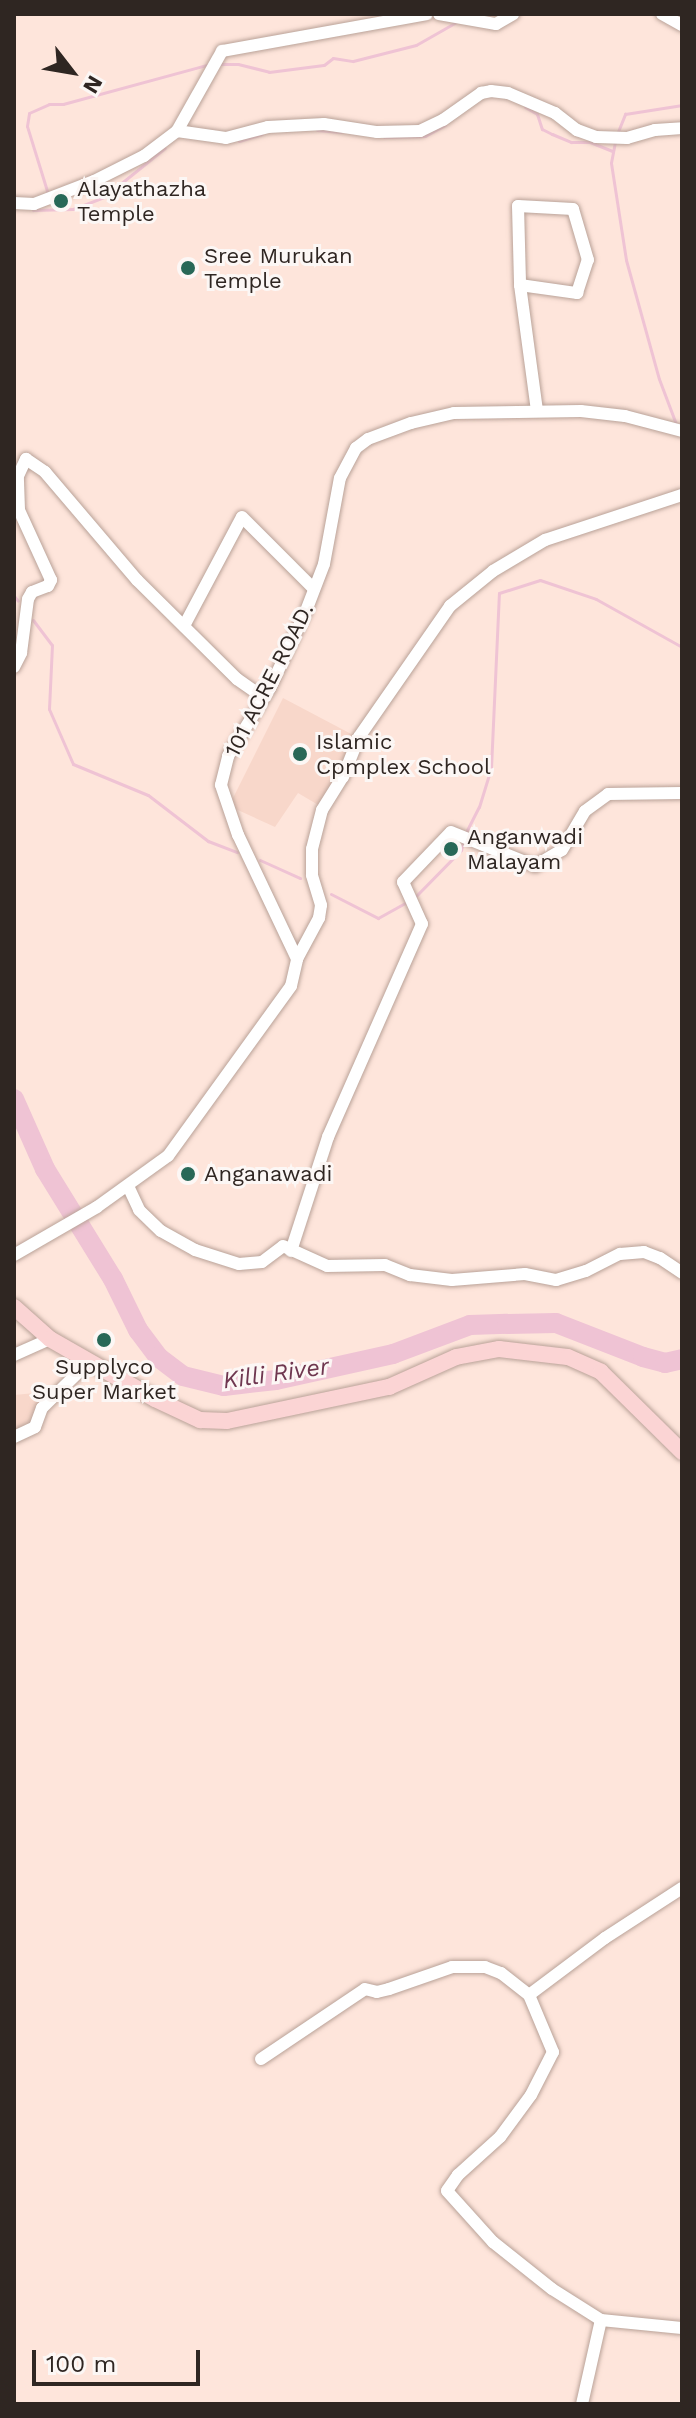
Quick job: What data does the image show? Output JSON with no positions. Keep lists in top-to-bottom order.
{
  "streets": {
    "street": ["101 ACRE ROAD."]
  },
  "water": ["Killi River"],
  "places": [
    "Alayathazha Temple",
    "Sree Murukan Temple",
    "Islamic Cpmplex School",
    "Anganwadi Malayam",
    "Anganawadi",
    "Supplyco Super Market"
  ],
  "scale_bar": "100 m",
  "north": "bottom right"
}
